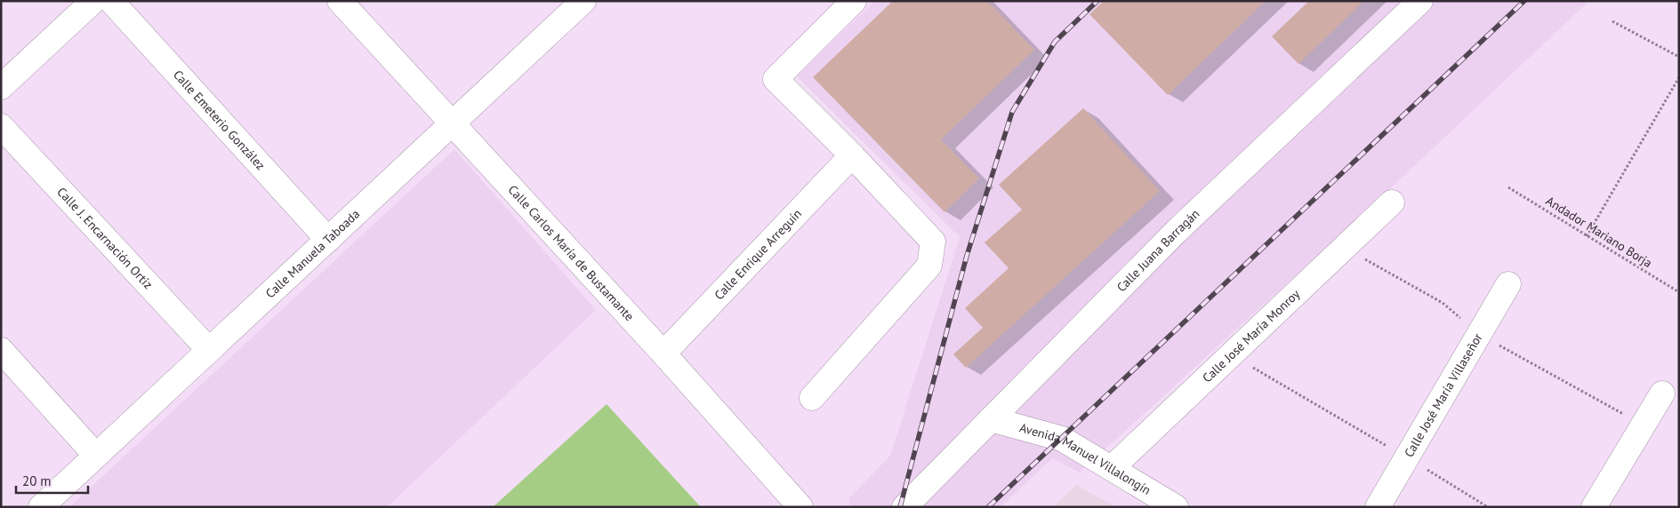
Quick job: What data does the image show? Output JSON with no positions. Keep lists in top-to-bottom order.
{
  "streets": {
    "street": [
      "Calle Emeterio González",
      "Calle J. Encarnación Ortiz",
      "Calle Juana Barragán",
      "Calle Carlos María de Bustamante",
      "Calle Manuela Taboada",
      "Calle Enrique Arreguín",
      "Calle José María Monroy",
      "Calle José María Villaseñor",
      "Avenida Manuel Villalongín"
    ],
    "path": ["Andador Mariano Borja"]
  },
  "crossings": [
    ["Calle Emeterio González", "Calle Manuela Taboada"],
    ["Calle J. Encarnación Ortiz", "Calle Manuela Taboada"],
    ["Calle Juana Barragán", "Avenida Manuel Villalongín"],
    ["Calle Carlos María de Bustamante", "Calle Manuela Taboada"],
    ["Calle Carlos María de Bustamante", "Calle Enrique Arreguín"],
    ["Calle José María Monroy", "Avenida Manuel Villalongín"]
  ],
  "scale_bar": "20 m"
}
